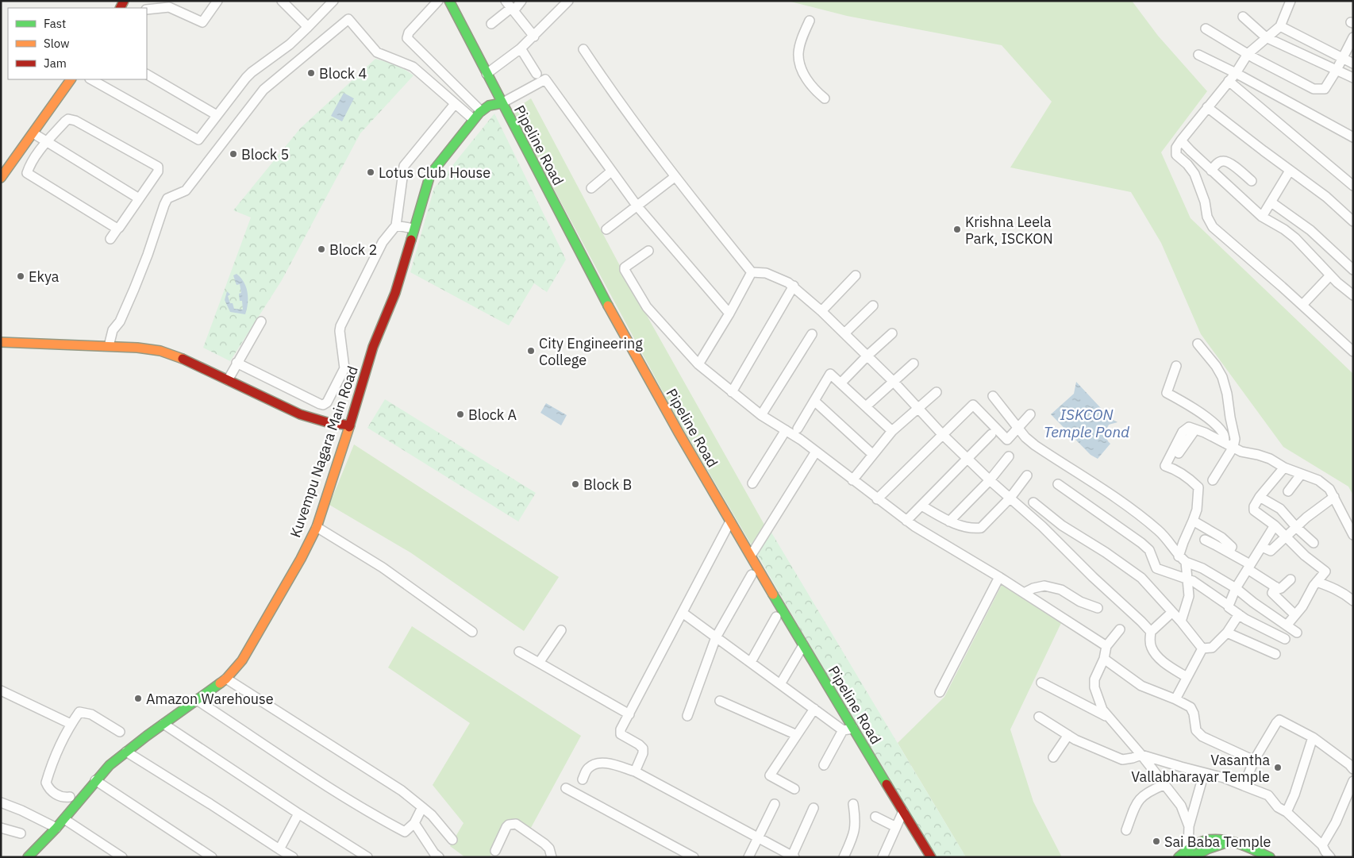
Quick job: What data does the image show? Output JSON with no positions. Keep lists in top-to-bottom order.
{
  "streets": {
    "street": ["Pipeline Road", "Kuvempu Nagara Main Road"]
  },
  "crossings": [
    ["Pipeline Road", "Kuvempu Nagara Main Road"]
  ],
  "water": ["ISKCON Temple Pond"],
  "places": [
    "Block 4",
    "Block 5",
    "Lotus Club House",
    "Krishna Leela Park, ISCKON",
    "Block 2",
    "Ekya",
    "City Engineering College",
    "Block A",
    "Block B",
    "Amazon Warehouse",
    "Vasantha Vallabharayar Temple",
    "Sai Baba Temple"
  ],
  "legend": ["Fast", "Slow", "Jam"]
}
